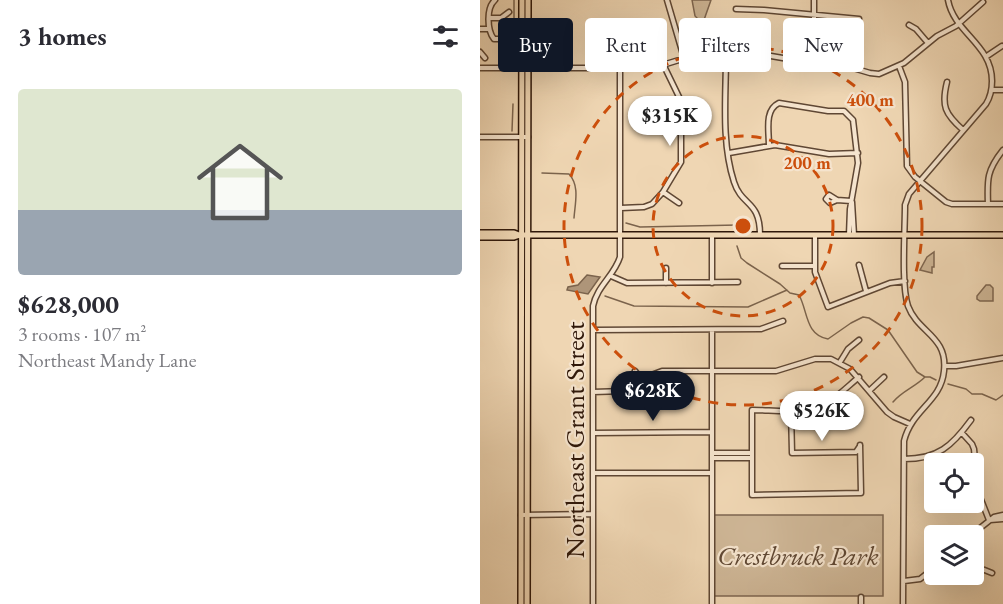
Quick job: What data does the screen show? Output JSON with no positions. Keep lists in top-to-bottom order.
{
  "streets": {
    "street": ["Northeast Grant Street"]
  },
  "parks": ["Crestbruck Park"],
  "page": {
    "heading": "3 homes",
    "chip": [
      "Buy",
      "Rent",
      "Filters",
      "New"
    ],
    "list": [
      {
        "name": "$628,000",
        "note": "3 rooms · 107 m² · Northeast Mandy Lane"
      }
    ],
    "price": ["$315K", "$628K", "$526K"]
  },
  "rings": ["400 m", "200 m"]
}
